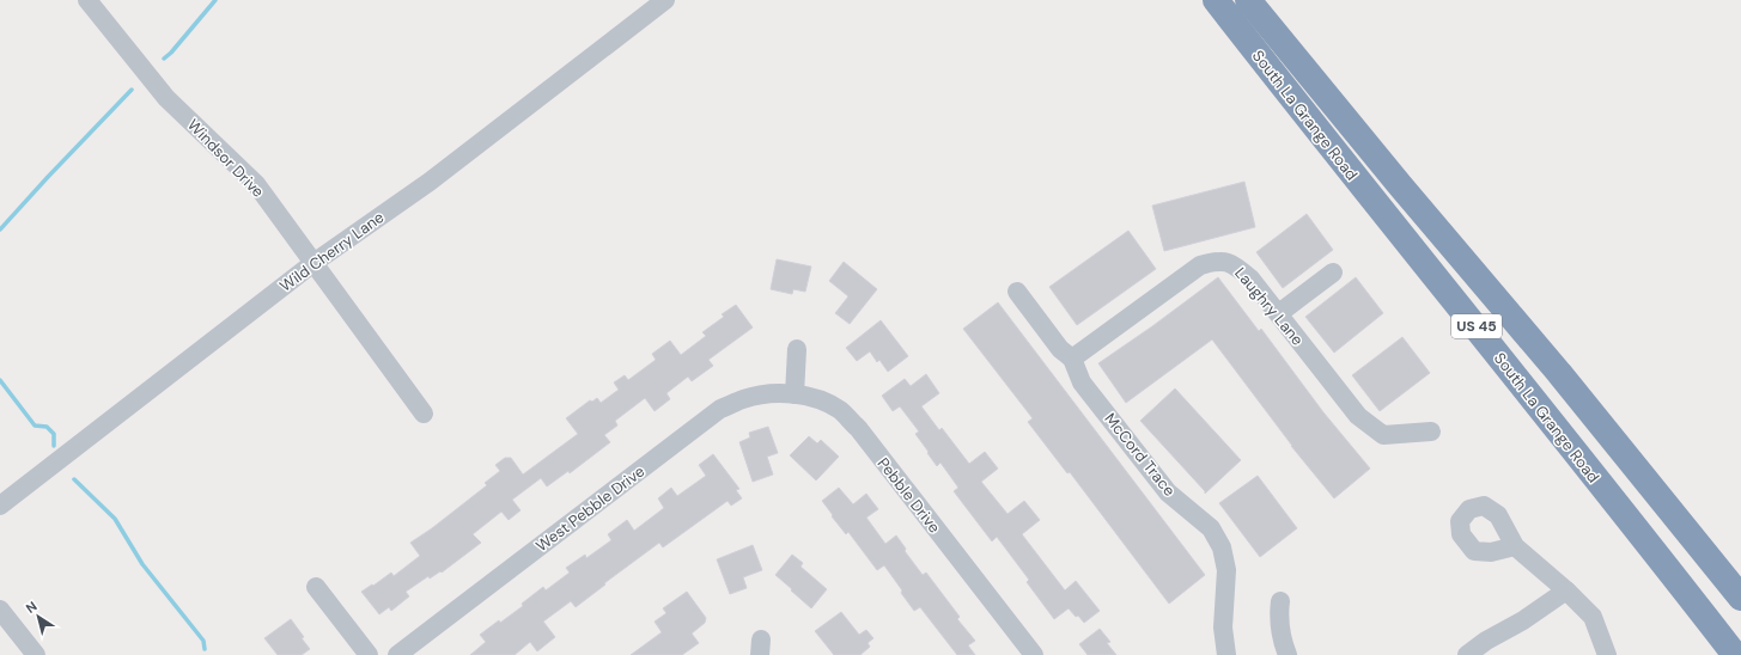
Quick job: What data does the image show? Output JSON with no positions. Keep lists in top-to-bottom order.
{
  "streets": {
    "highway": ["South La Grange Road", "US 45"],
    "street": [
      "Windsor Drive",
      "Wild Cherry Lane",
      "Laughry Lane",
      "McCord Trace",
      "Pebble Drive",
      "West Pebble Drive"
    ]
  },
  "crossings": [
    ["Windsor Drive", "Wild Cherry Lane"],
    ["Laughry Lane", "McCord Trace"],
    ["Pebble Drive", "West Pebble Drive"]
  ],
  "north": "top left"
}
